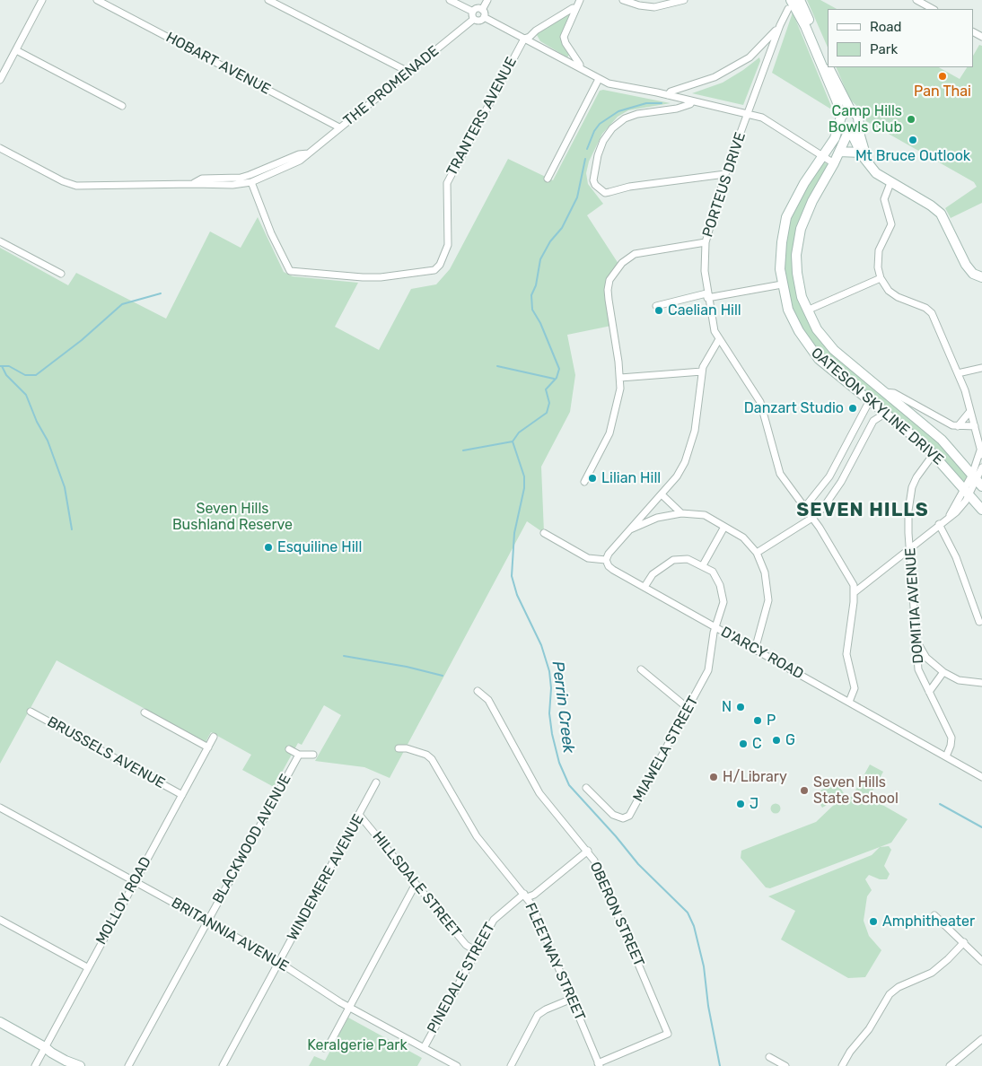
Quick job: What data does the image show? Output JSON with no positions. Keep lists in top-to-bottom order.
{
  "streets": {
    "main road": ["OATESON SKYLINE DRIVE"],
    "street": [
      "HOBART AVENUE",
      "THE PROMENADE",
      "TRANTERS AVENUE",
      "PORTEUS DRIVE",
      "DOMITIA AVENUE",
      "D'ARCY ROAD",
      "MIAWELA STREET",
      "BRUSSELS AVENUE",
      "BLACKWOOD AVENUE",
      "WINDEMERE AVENUE",
      "HILLSDALE STREET",
      "MOLLOY ROAD",
      "OBERON STREET",
      "BRITANNIA AVENUE",
      "FLEETWAY STREET",
      "PINEDALE STREET"
    ]
  },
  "crossings": [
    ["HOBART AVENUE", "THE PROMENADE"],
    ["THE PROMENADE", "TRANTERS AVENUE"],
    ["PORTEUS DRIVE", "D'ARCY ROAD"],
    ["OATESON SKYLINE DRIVE", "DOMITIA AVENUE"],
    ["DOMITIA AVENUE", "D'ARCY ROAD"],
    ["D'ARCY ROAD", "MIAWELA STREET"],
    ["BRUSSELS AVENUE", "MOLLOY ROAD"],
    ["BLACKWOOD AVENUE", "BRITANNIA AVENUE"],
    ["WINDEMERE AVENUE", "HILLSDALE STREET"],
    ["WINDEMERE AVENUE", "BRITANNIA AVENUE"],
    ["HILLSDALE STREET", "PINEDALE STREET"],
    ["MOLLOY ROAD", "BRITANNIA AVENUE"],
    ["OBERON STREET", "FLEETWAY STREET"],
    ["OBERON STREET", "PINEDALE STREET"],
    ["BRITANNIA AVENUE", "PINEDALE STREET"],
    ["FLEETWAY STREET", "PINEDALE STREET"]
  ],
  "districts": ["SEVEN HILLS"],
  "water": ["Perrin Creek"],
  "parks": ["Seven Hills Bushland Reserve", "Keralgerie Park"],
  "places": [
    "Pan Thai",
    "Camp Hills Bowls Club",
    "Mt Bruce Outlook",
    "Caelian Hill",
    "Danzart Studio",
    "Lilian Hill",
    "Esquiline Hill",
    "N",
    "P",
    "G",
    "C",
    "H/Library",
    "Seven Hills State School",
    "J",
    "Amphitheater"
  ],
  "legend": ["Road", "Park"]
}
